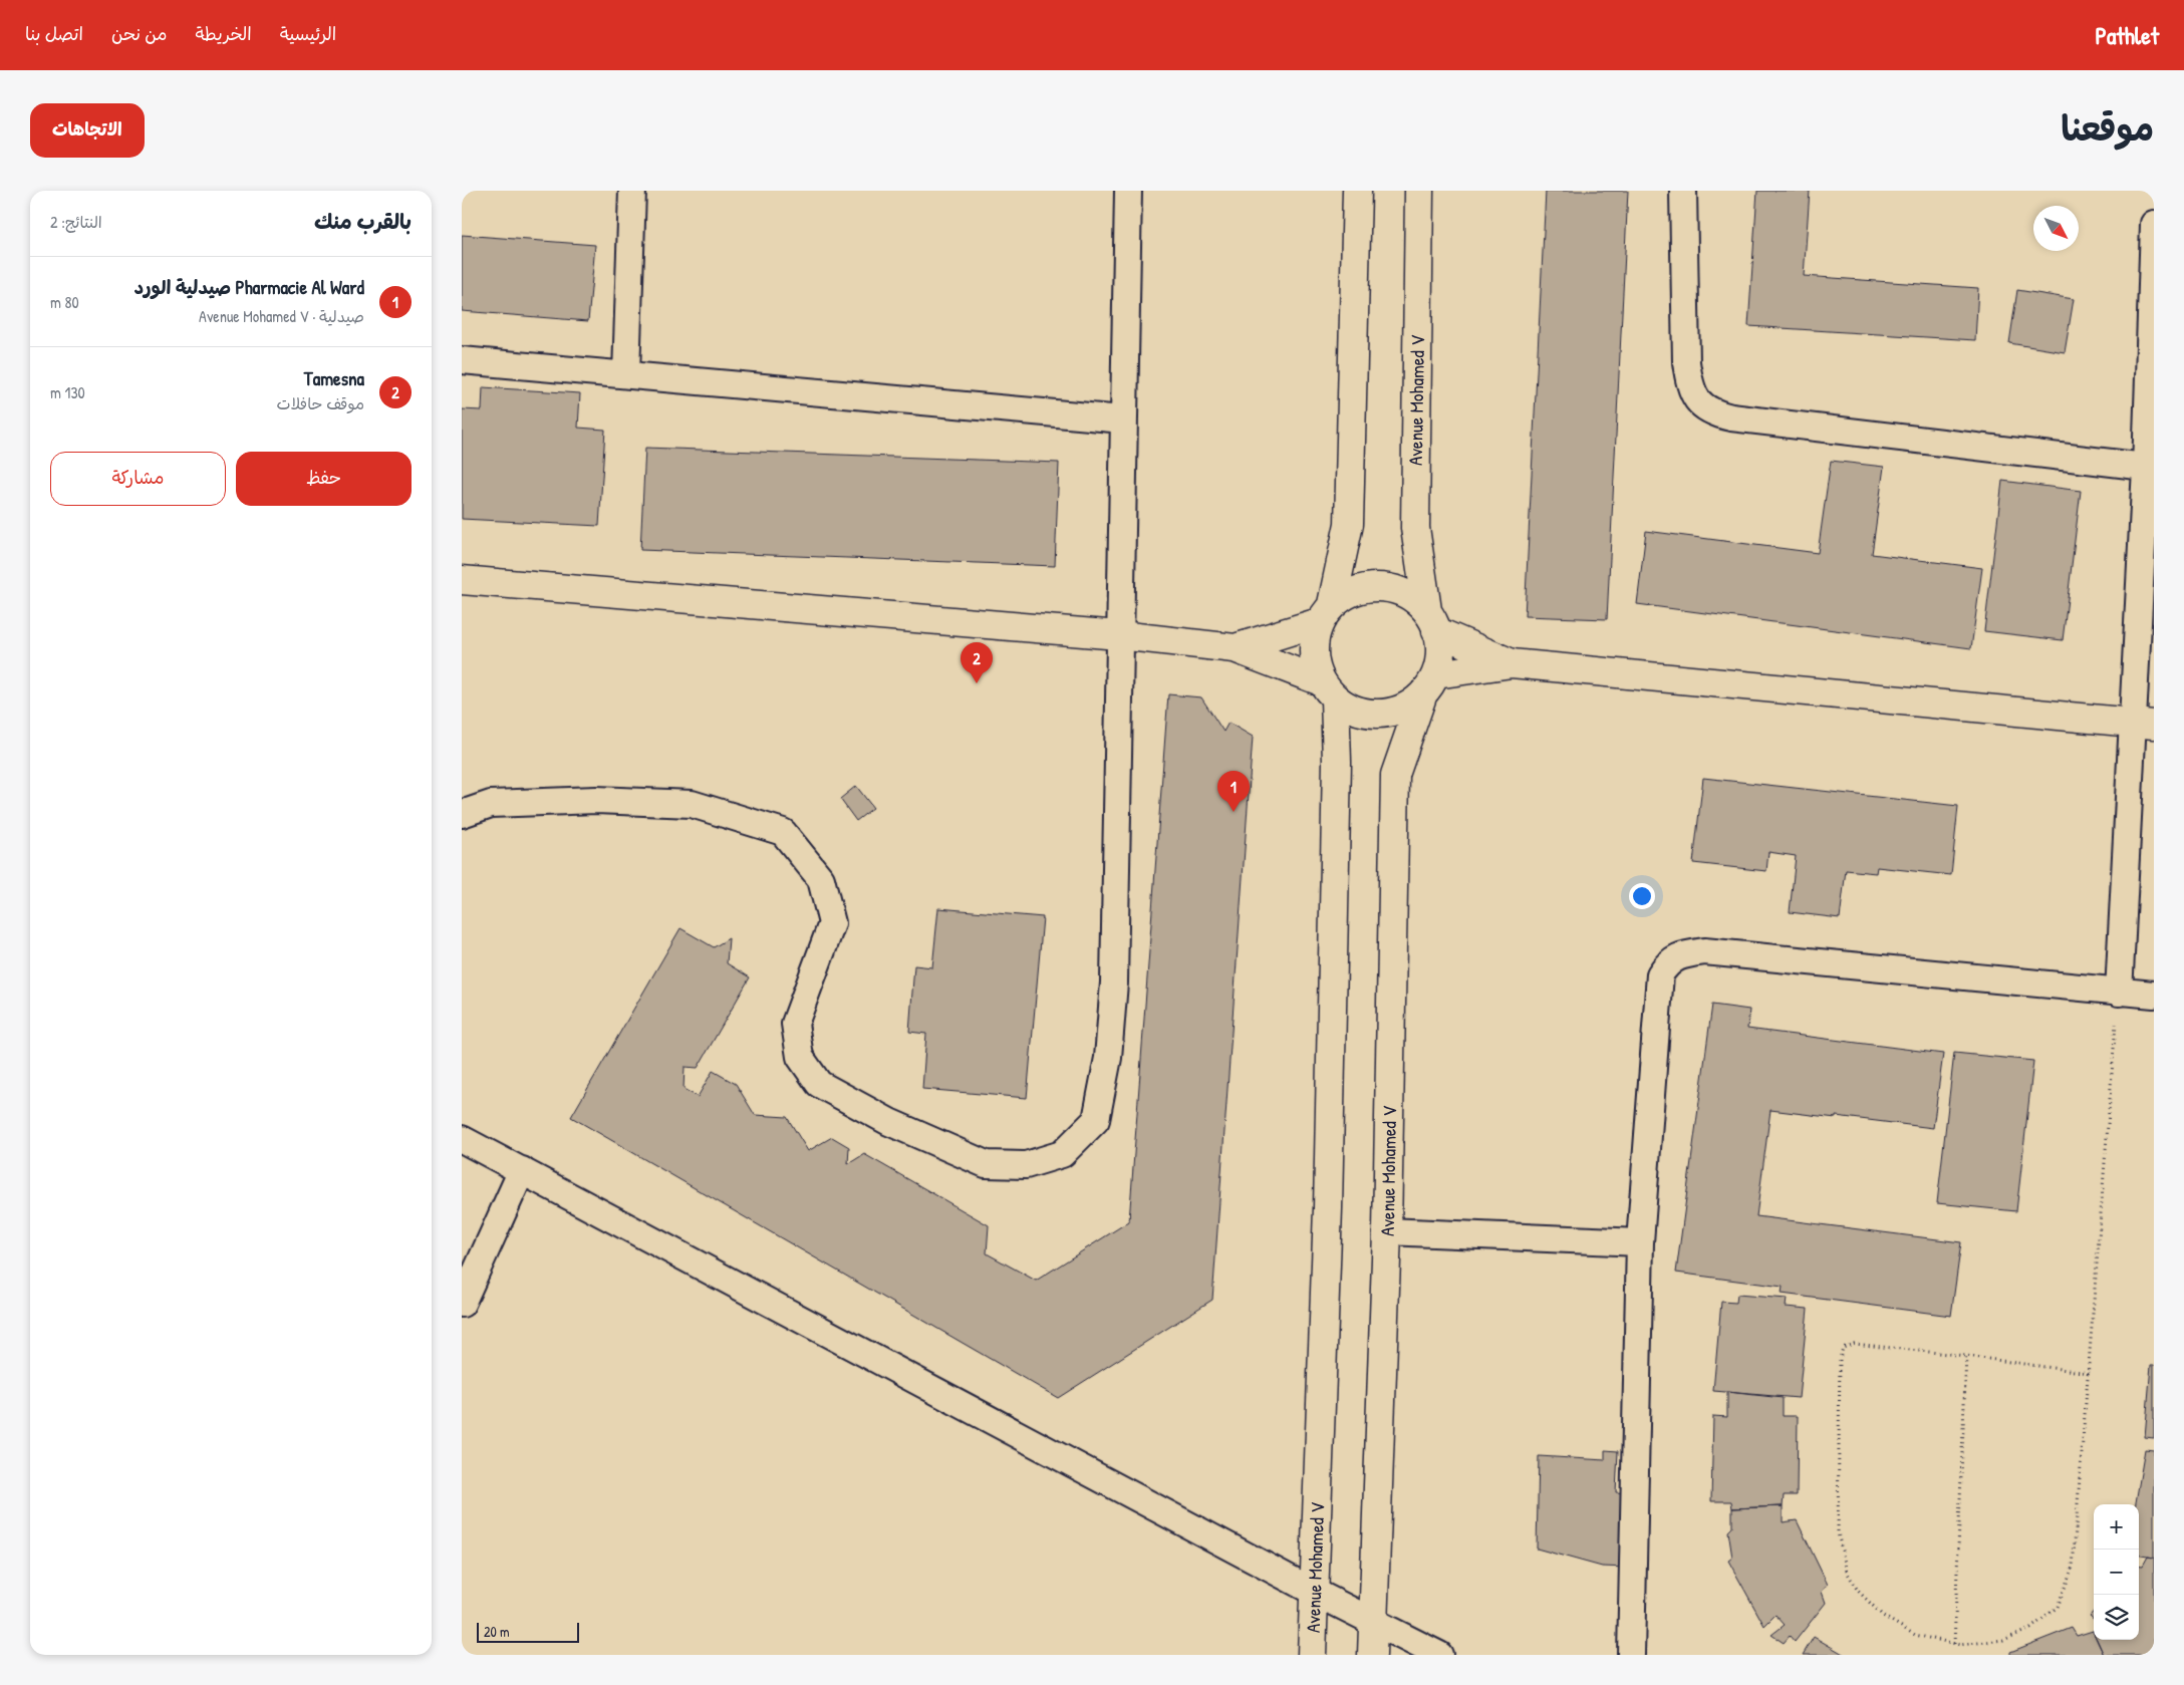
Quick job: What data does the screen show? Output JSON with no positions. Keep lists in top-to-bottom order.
{
  "streets": {
    "street": ["Avenue Mohamed V"]
  },
  "scale_bar": "20 m",
  "north": "bottom right",
  "page": {
    "header": "Pathlet",
    "nav": [
      "الرئيسية",
      "الخريطة",
      "من نحن",
      "اتصل بنا"
    ],
    "title": "موقعنا",
    "buttons": [
      "الاتجاهات",
      ["حفظ", "مشاركة"]
    ],
    "heading": ["بالقرب منك", "النتائج: 2"],
    "list": [
      {
        "mark": "1",
        "name": "Pharmacie Al Ward صيدلية الورد",
        "note": "صيدلية · Avenue Mohamed V",
        "value": "80 m"
      },
      {
        "mark": "2",
        "name": "Tamesna",
        "note": "موقف حافلات",
        "value": "130 m"
      }
    ],
    "pins": ["2", "1"],
    "map_buttons": ["+", "−"],
    "scale": "20 m"
  }
}
